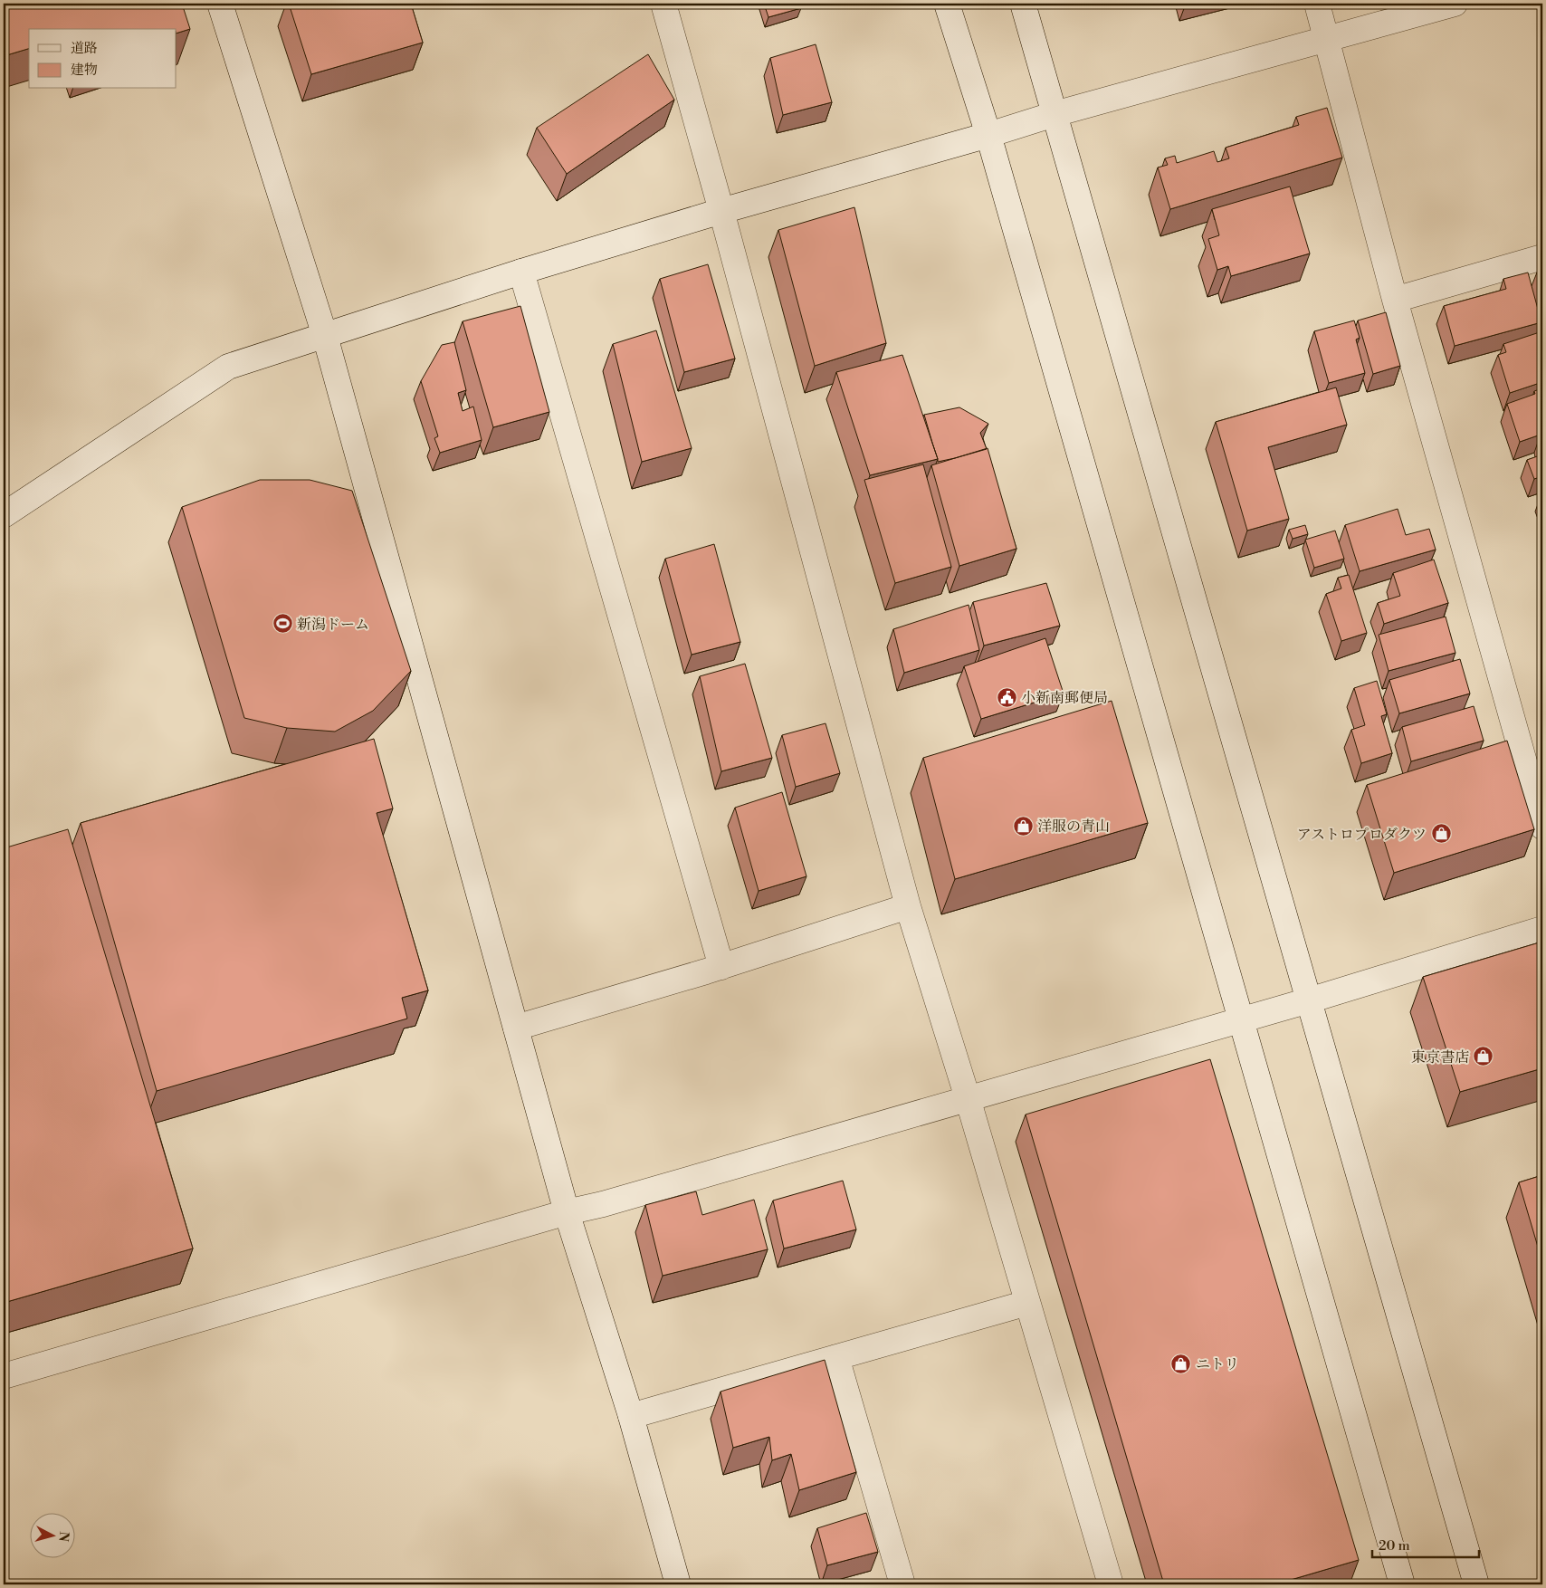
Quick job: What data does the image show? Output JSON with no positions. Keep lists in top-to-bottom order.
{
  "places": {
    "sports": ["新潟ドーム"],
    "public building": ["小新南郵便局"],
    "shop": [
      "洋服の青山",
      "アストロプロダクツ",
      "東京書店",
      "ニトリ"
    ]
  },
  "legend": ["道路", "建物"],
  "scale_bar": "20 m",
  "north": "right"
}
